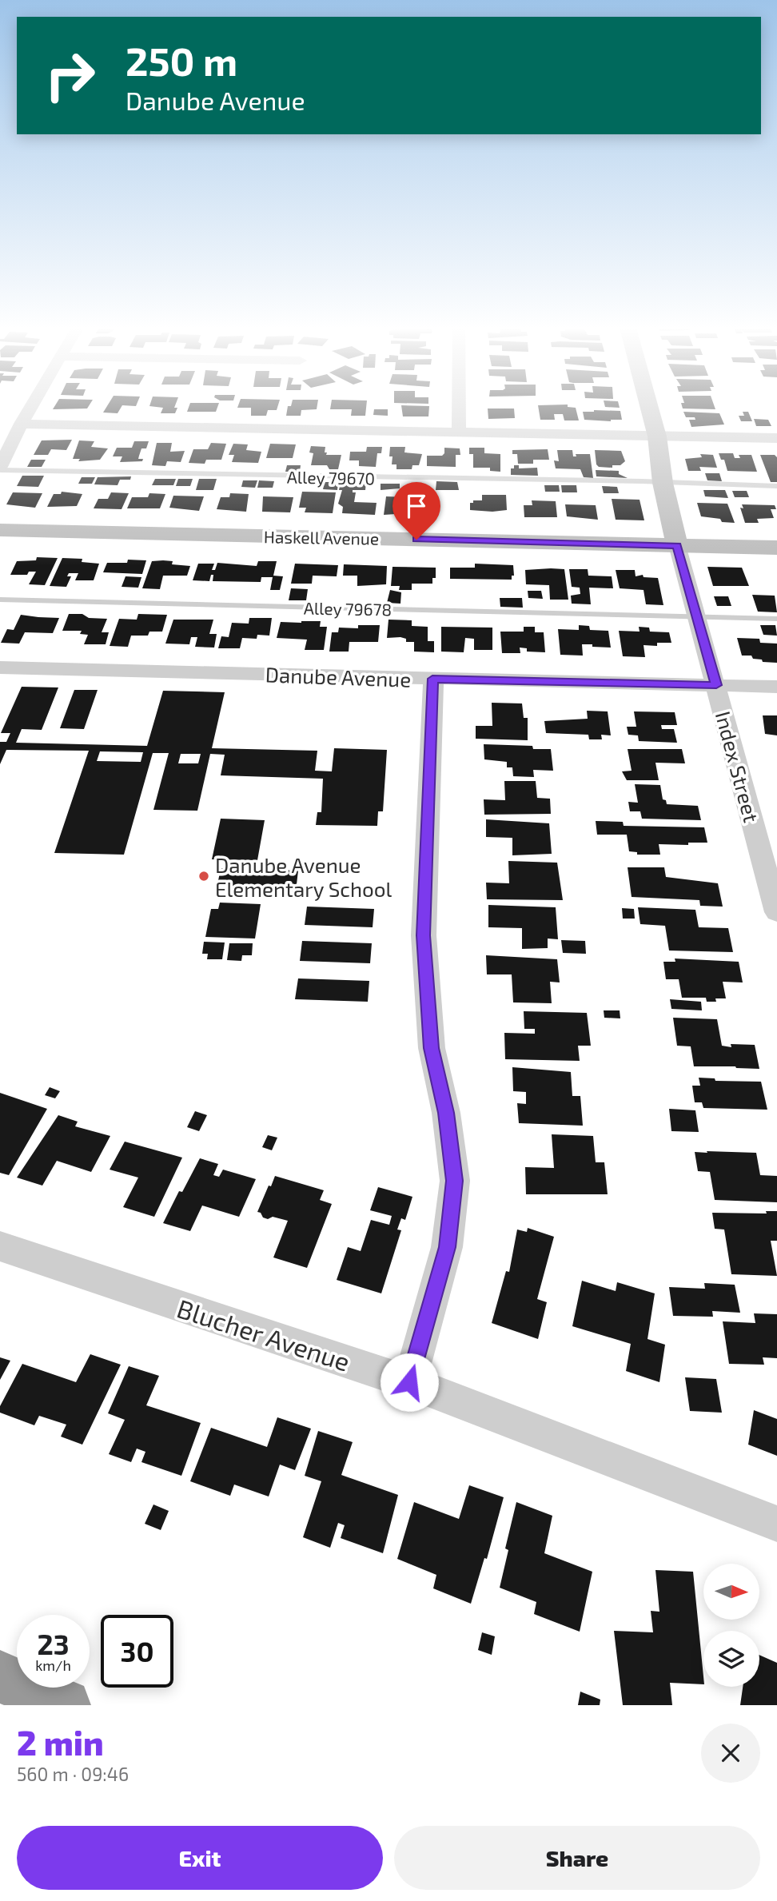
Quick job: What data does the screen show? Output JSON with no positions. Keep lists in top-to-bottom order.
{
  "streets": {
    "main road": ["Haskell Avenue", "Index Street"],
    "street": ["Danube Avenue", "Blucher Avenue"],
    "lane": ["Alley 79670", "Alley 79678"]
  },
  "crossings": [
    ["Alley 79670", "Index Street"],
    ["Haskell Avenue", "Index Street"],
    ["Alley 79678", "Index Street"],
    ["Danube Avenue", "Index Street"]
  ],
  "places": ["Danube Avenue Elementary School"],
  "north": "right",
  "page": {
    "turn": ["250 m", "Danube Avenue"],
    "speed": "23 km/h",
    "limit": "30",
    "heading": ["2 min", "560 m · 09:46"],
    "buttons": ["Exit", "Share"]
  }
}
